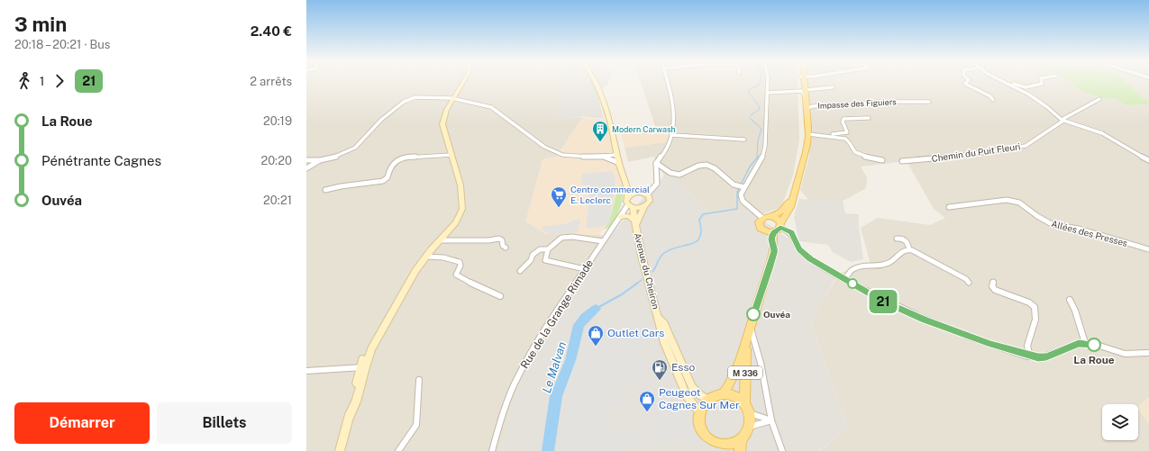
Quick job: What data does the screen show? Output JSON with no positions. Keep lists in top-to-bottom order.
{
  "streets": {
    "main road": ["Avenue du Cheiron", "M 336"],
    "street": [
      "Impasse des Figuiers",
      "Chemin du Puit Fleuri",
      "Allées des Presses",
      "Rue de la Grange Rimade"
    ]
  },
  "crossings": [
    ["Avenue du Cheiron", "Rue de la Grange Rimade"],
    ["Avenue du Cheiron", "M 336"]
  ],
  "water": ["Le Malvan"],
  "places": {
    "building": ["Modern Carwash"],
    "supermarket": ["Centre commercial E. Leclerc"],
    "other": ["Ouvéa", "La Roue"],
    "shop": ["Outlet Cars", "Peugeot Cagnes Sur Mer"],
    "fuel station": ["Esso"]
  },
  "lines": ["bus line 21"],
  "page": {
    "heading": ["3 min", "20:18 – 20:21 · Bus", "2.40 €"],
    "on_map": "21",
    "legs": ["1", "21", "2 arrêts"],
    "list": [
      {
        "name": "La Roue",
        "value": "20:19"
      },
      {
        "name": "Pénétrante Cagnes",
        "value": "20:20"
      },
      {
        "name": "Ouvéa",
        "value": "20:21"
      }
    ],
    "buttons": ["Démarrer", "Billets"]
  }
}
